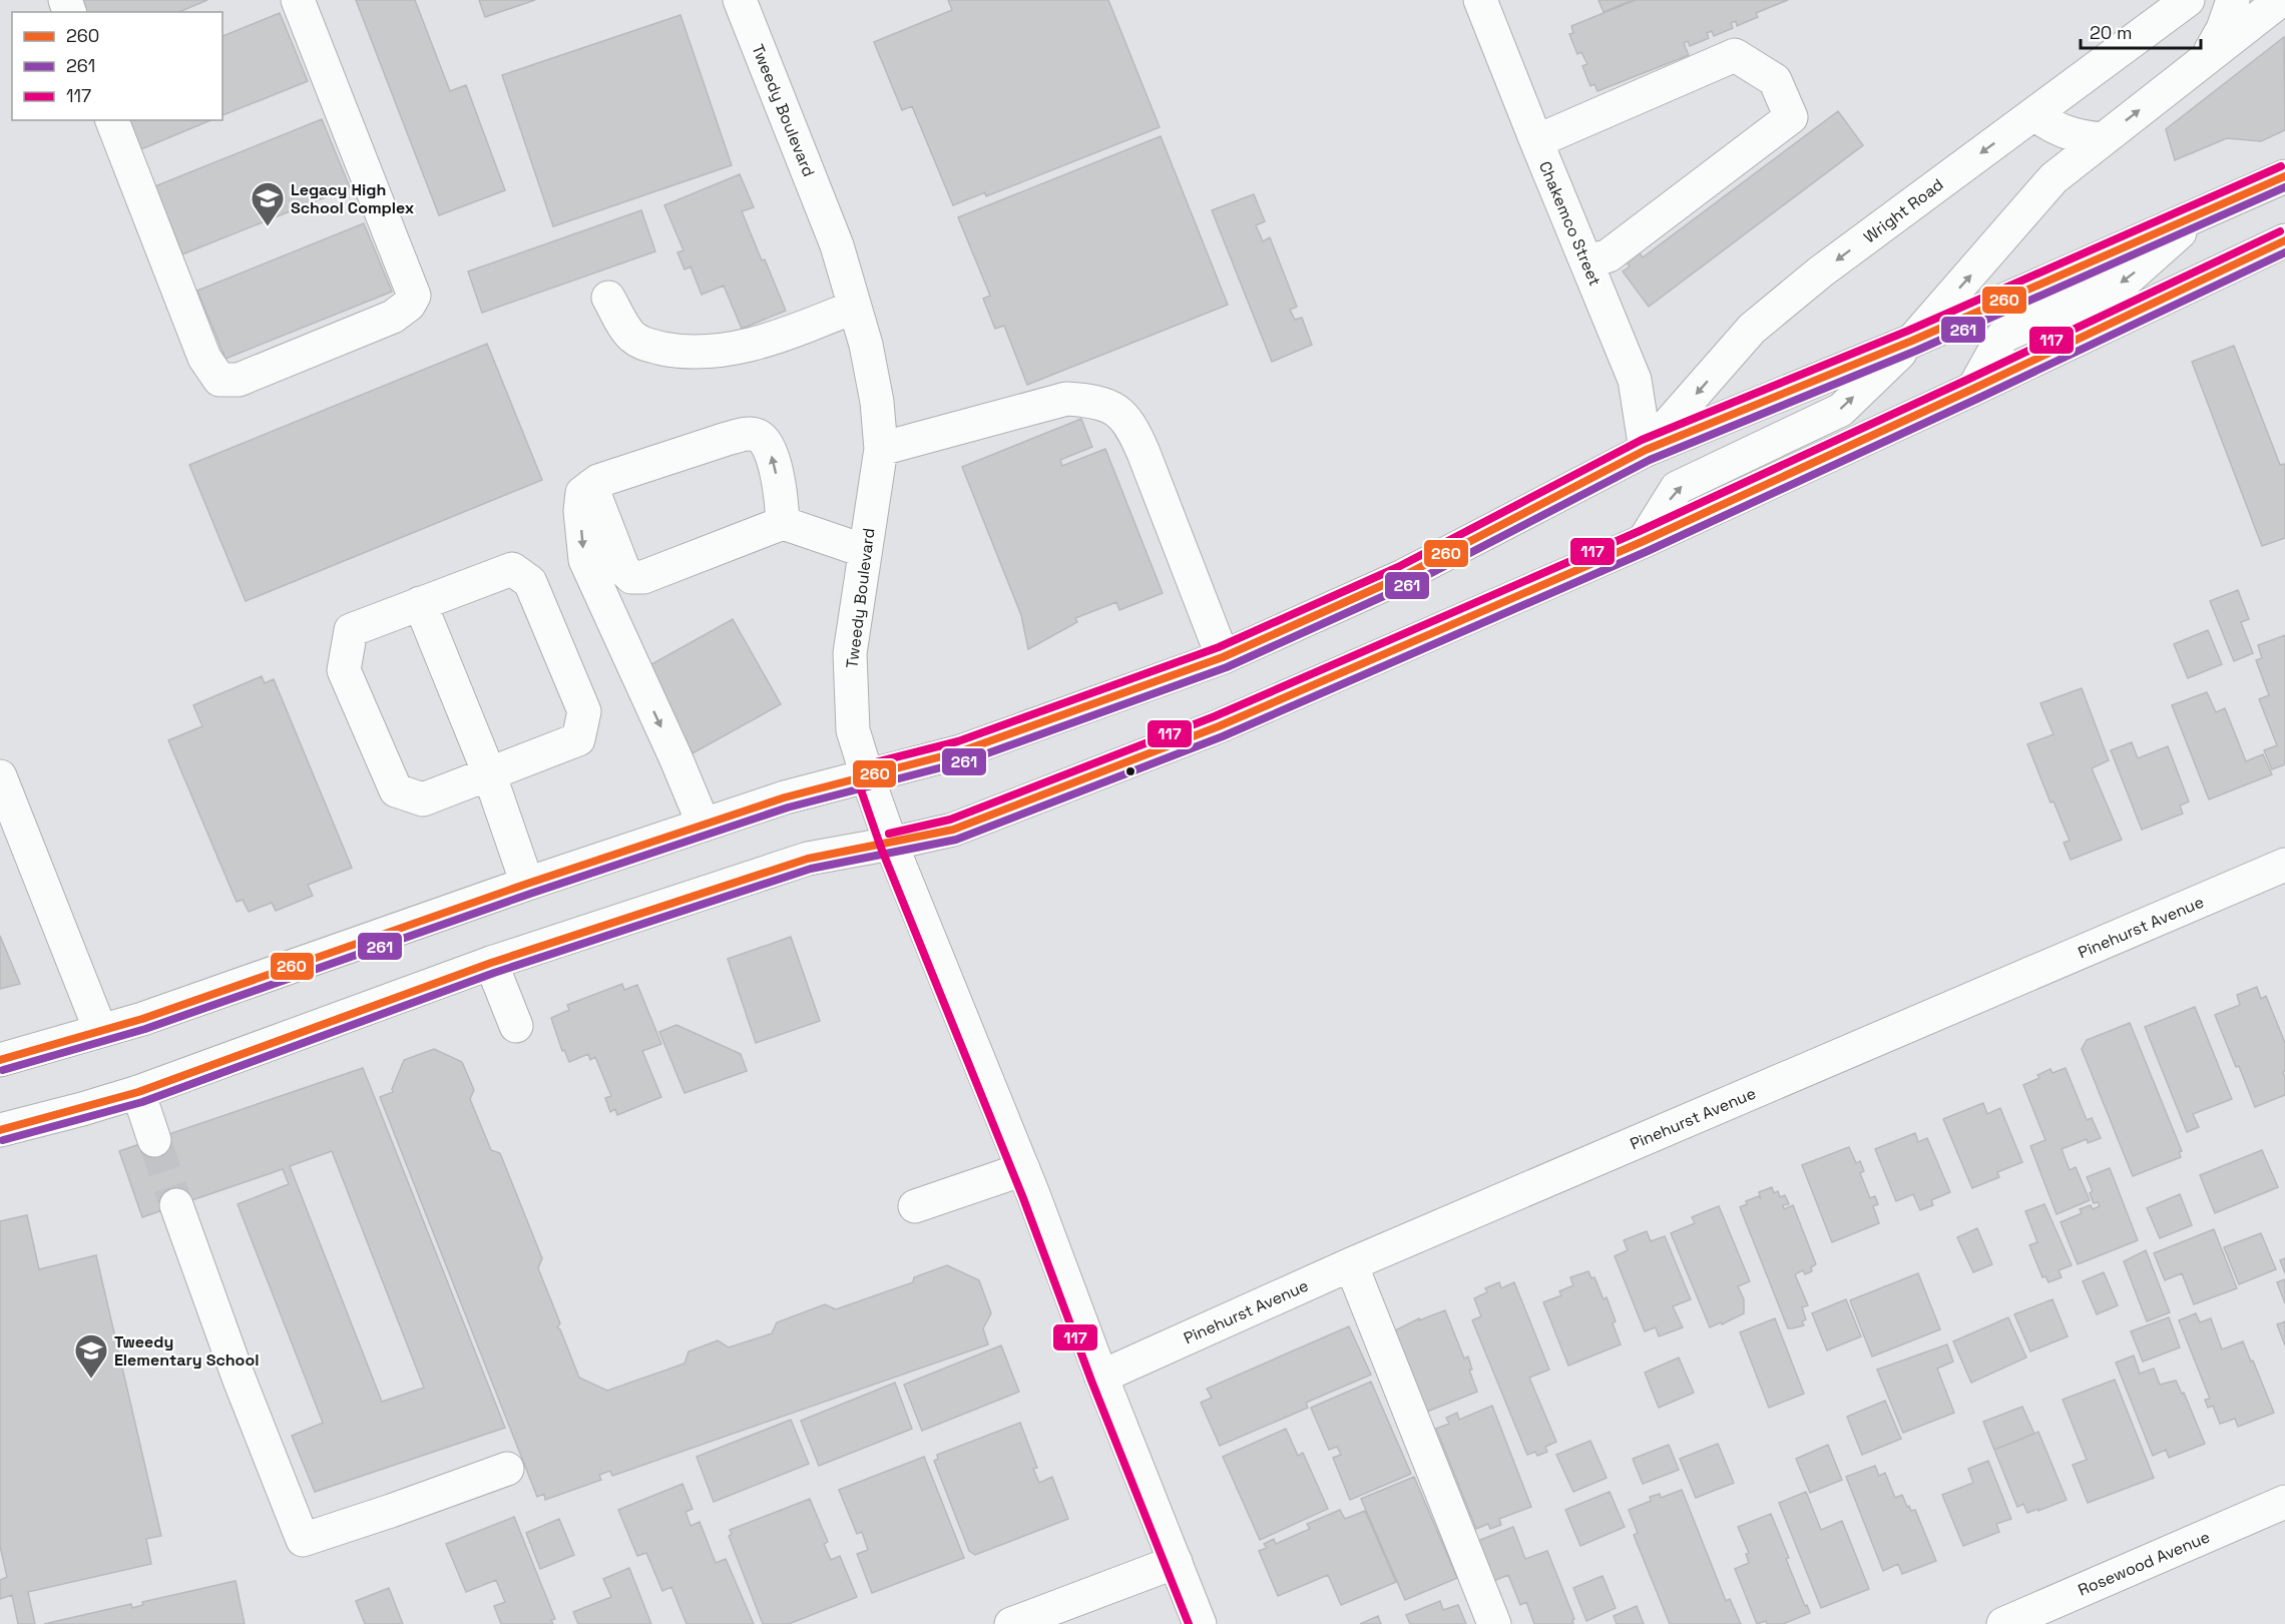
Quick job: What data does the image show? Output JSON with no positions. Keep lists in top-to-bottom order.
{
  "streets": {
    "main road": [
      "Tweedy Boulevard",
      "Wright Road",
      "Chakemco Street",
      "Pinehurst Avenue",
      "Rosewood Avenue"
    ]
  },
  "crossings": [
    ["Tweedy Boulevard", "Pinehurst Avenue"],
    ["Wright Road", "Chakemco Street"]
  ],
  "places": {
    "school or university": ["Legacy High School Complex", "Tweedy Elementary School"]
  },
  "lines": ["transit line 117", "transit line 260", "transit line 261"],
  "legend": ["260", "261", "117"],
  "scale_bar": "20 m"
}
